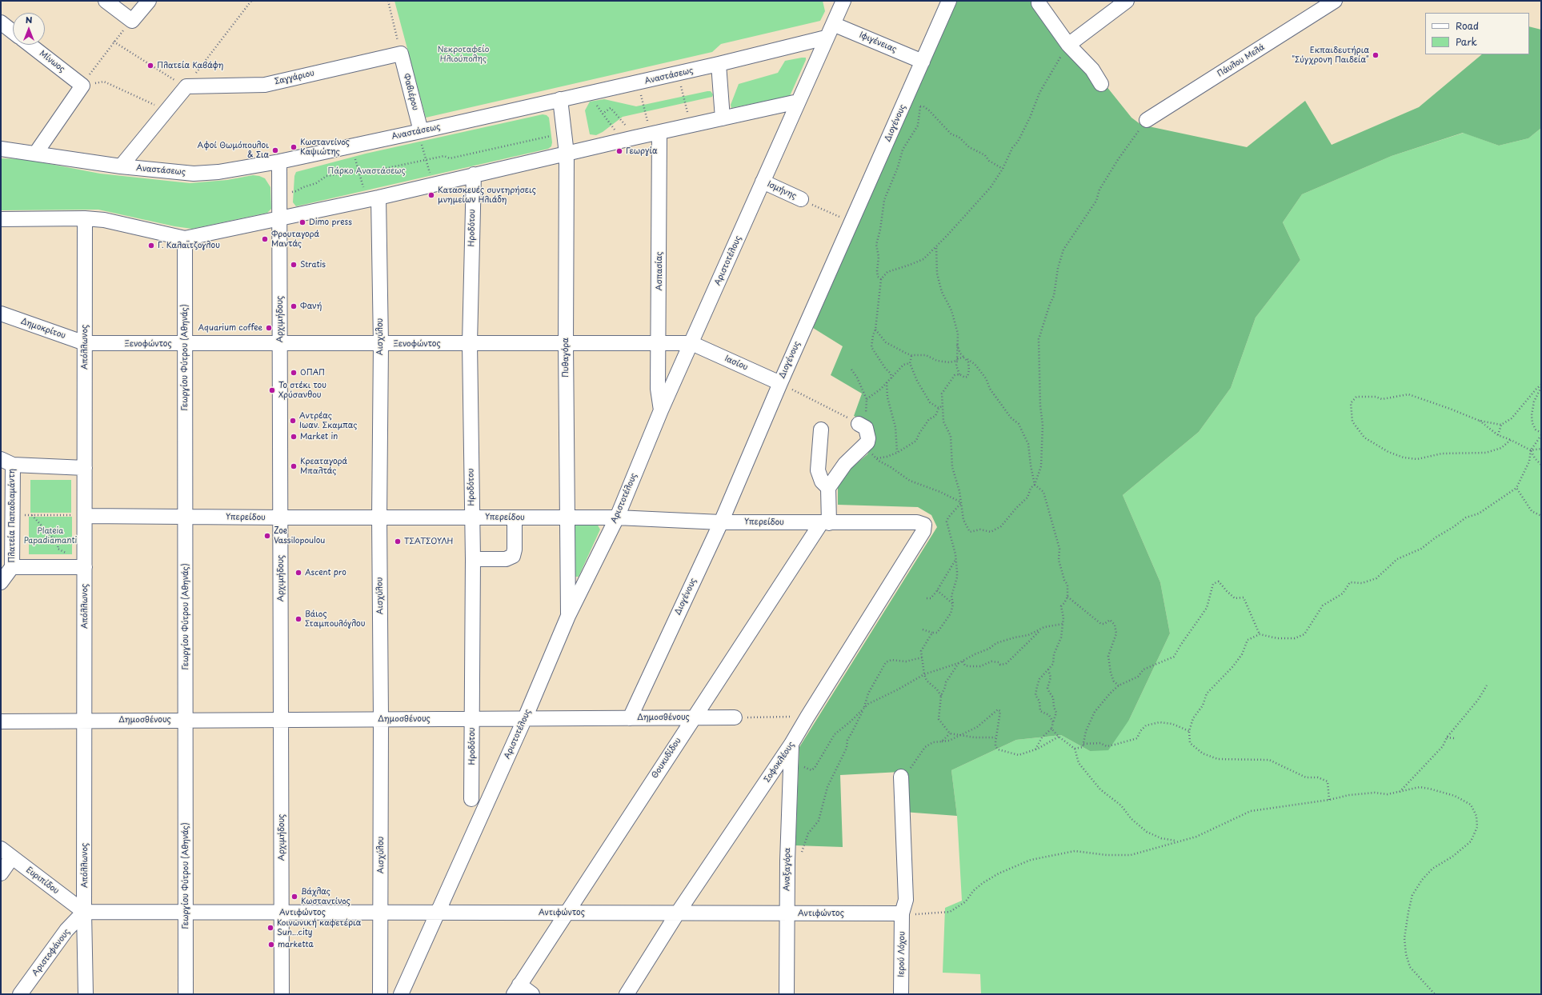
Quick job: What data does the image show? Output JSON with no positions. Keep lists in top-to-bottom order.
{
  "streets": {
    "street": [
      "Ιφιγένειας",
      "Πάυλου Μελά",
      "Μίνωος",
      "Αναστάσεως",
      "Σαγγάριου",
      "Φαβιέρου",
      "Διογένους",
      "Ισμήνης",
      "Ηροδότου",
      "Αριστοτέλους",
      "Ασπασίας",
      "Αρχιμήδους",
      "Δημοκρίτου",
      "Αισχύλου",
      "Ξενοφώντος",
      "Απόλλωνος",
      "Γεωργίου Φύτρου (Αθηνάς)",
      "Πυθαγόρα",
      "Ιασίου",
      "Πλατεία Παπαδιαμάντη",
      "Υπερείδου",
      "Δημοσθένους",
      "Θουκυδίδου",
      "Σοφοκλέους",
      "Αναξαγόρα",
      "Ευριπίδου",
      "Αντιφώντος",
      "Αριστοφάνους",
      "Ιερού Λόχου"
    ]
  },
  "crossings": [
    ["Ιφιγένειας", "Διογένους"],
    ["Ιφιγένειας", "Αριστοτέλους"],
    ["Αναστάσεως", "Φαβιέρου"],
    ["Αναστάσεως", "Αριστοτέλους"],
    ["Αναστάσεως", "Αρχιμήδους"],
    ["Αναστάσεως", "Πυθαγόρα"],
    ["Σαγγάριου", "Φαβιέρου"],
    ["Διογένους", "Ιασίου"],
    ["Διογένους", "Υπερείδου"],
    ["Διογένους", "Δημοσθένους"],
    ["Ισμήνης", "Αριστοτέλους"],
    ["Ηροδότου", "Ξενοφώντος"],
    ["Ηροδότου", "Υπερείδου"],
    ["Ηροδότου", "Δημοσθένους"],
    ["Αριστοτέλους", "Ασπασίας"],
    ["Αριστοτέλους", "Ξενοφώντος"],
    ["Αριστοτέλους", "Πυθαγόρα"],
    ["Αριστοτέλους", "Ιασίου"],
    ["Αριστοτέλους", "Υπερείδου"],
    ["Αριστοτέλους", "Δημοσθένους"],
    ["Αριστοτέλους", "Αντιφώντος"],
    ["Ασπασίας", "Ξενοφώντος"],
    ["Αρχιμήδους", "Ξενοφώντος"],
    ["Αρχιμήδους", "Υπερείδου"],
    ["Αρχιμήδους", "Δημοσθένους"],
    ["Αρχιμήδους", "Αντιφώντος"],
    ["Δημοκρίτου", "Ξενοφώντος"],
    ["Δημοκρίτου", "Απόλλωνος"],
    ["Αισχύλου", "Ξενοφώντος"],
    ["Αισχύλου", "Υπερείδου"],
    ["Αισχύλου", "Δημοσθένους"],
    ["Αισχύλου", "Αντιφώντος"],
    ["Ξενοφώντος", "Απόλλωνος"],
    ["Ξενοφώντος", "Γεωργίου Φύτρου (Αθηνάς)"],
    ["Ξενοφώντος", "Πυθαγόρα"],
    ["Ξενοφώντος", "Ιασίου"],
    ["Απόλλωνος", "Πλατεία Παπαδιαμάντη"],
    ["Απόλλωνος", "Υπερείδου"],
    ["Απόλλωνος", "Δημοσθένους"],
    ["Απόλλωνος", "Ευριπίδου"],
    ["Απόλλωνος", "Αντιφώντος"],
    ["Απόλλωνος", "Αριστοφάνους"],
    ["Γεωργίου Φύτρου (Αθηνάς)", "Υπερείδου"],
    ["Γεωργίου Φύτρου (Αθηνάς)", "Δημοσθένους"],
    ["Γεωργίου Φύτρου (Αθηνάς)", "Αντιφώντος"],
    ["Πυθαγόρα", "Υπερείδου"],
    ["Υπερείδου", "Θουκυδίδου"],
    ["Υπερείδου", "Σοφοκλέους"],
    ["Δημοσθένους", "Θουκυδίδου"],
    ["Θουκυδίδου", "Αντιφώντος"],
    ["Σοφοκλέους", "Αναξαγόρα"],
    ["Σοφοκλέους", "Αντιφώντος"],
    ["Αναξαγόρα", "Αντιφώντος"],
    ["Ευριπίδου", "Αντιφώντος"],
    ["Ευριπίδου", "Αριστοφάνους"],
    ["Αντιφώντος", "Αριστοφάνους"],
    ["Αντιφώντος", "Ιερού Λόχου"]
  ],
  "parks": ["Νεκροταφείο Ηλιούπολης", "Πάρκο Αναστάσεως", "Plateia Papadiamanti"],
  "places": [
    "Εκπαιδευτήρια \"Σύγχρονη Παιδεία\"",
    "Πλατεία Καβάφη",
    "Κωσταντίνος Καψιώτης",
    "Αφοί Θωμόπουλοι & Σια",
    "Γεωργία",
    "Κατασκευές συντηρήσεις μνημείων Ηλιάδη",
    "Dimo press",
    "Φρουταγορά Μαντάς",
    "Γ. Καλαϊτζογλου",
    "Stratis",
    "Φανή",
    "Aquarium coffee",
    "ΟΠΑΠ",
    "Το στέκι του Χρύσανθου",
    "Αντρέας Ιωαν. Σκαμπας",
    "Market in",
    "Κρεαταγορά Μπαλτάς",
    "Zoe Vassilopoulou",
    "ΤΣΑΤΣΟΥΛΗ",
    "Ascent pro",
    "Βάιος Σταμπουλόγλου",
    "Βάχλας Κωσταντίνος",
    "Κοινωνική καφετέρια Sun...city",
    "marketta"
  ],
  "legend": ["Road", "Park"],
  "north": "top"
}
